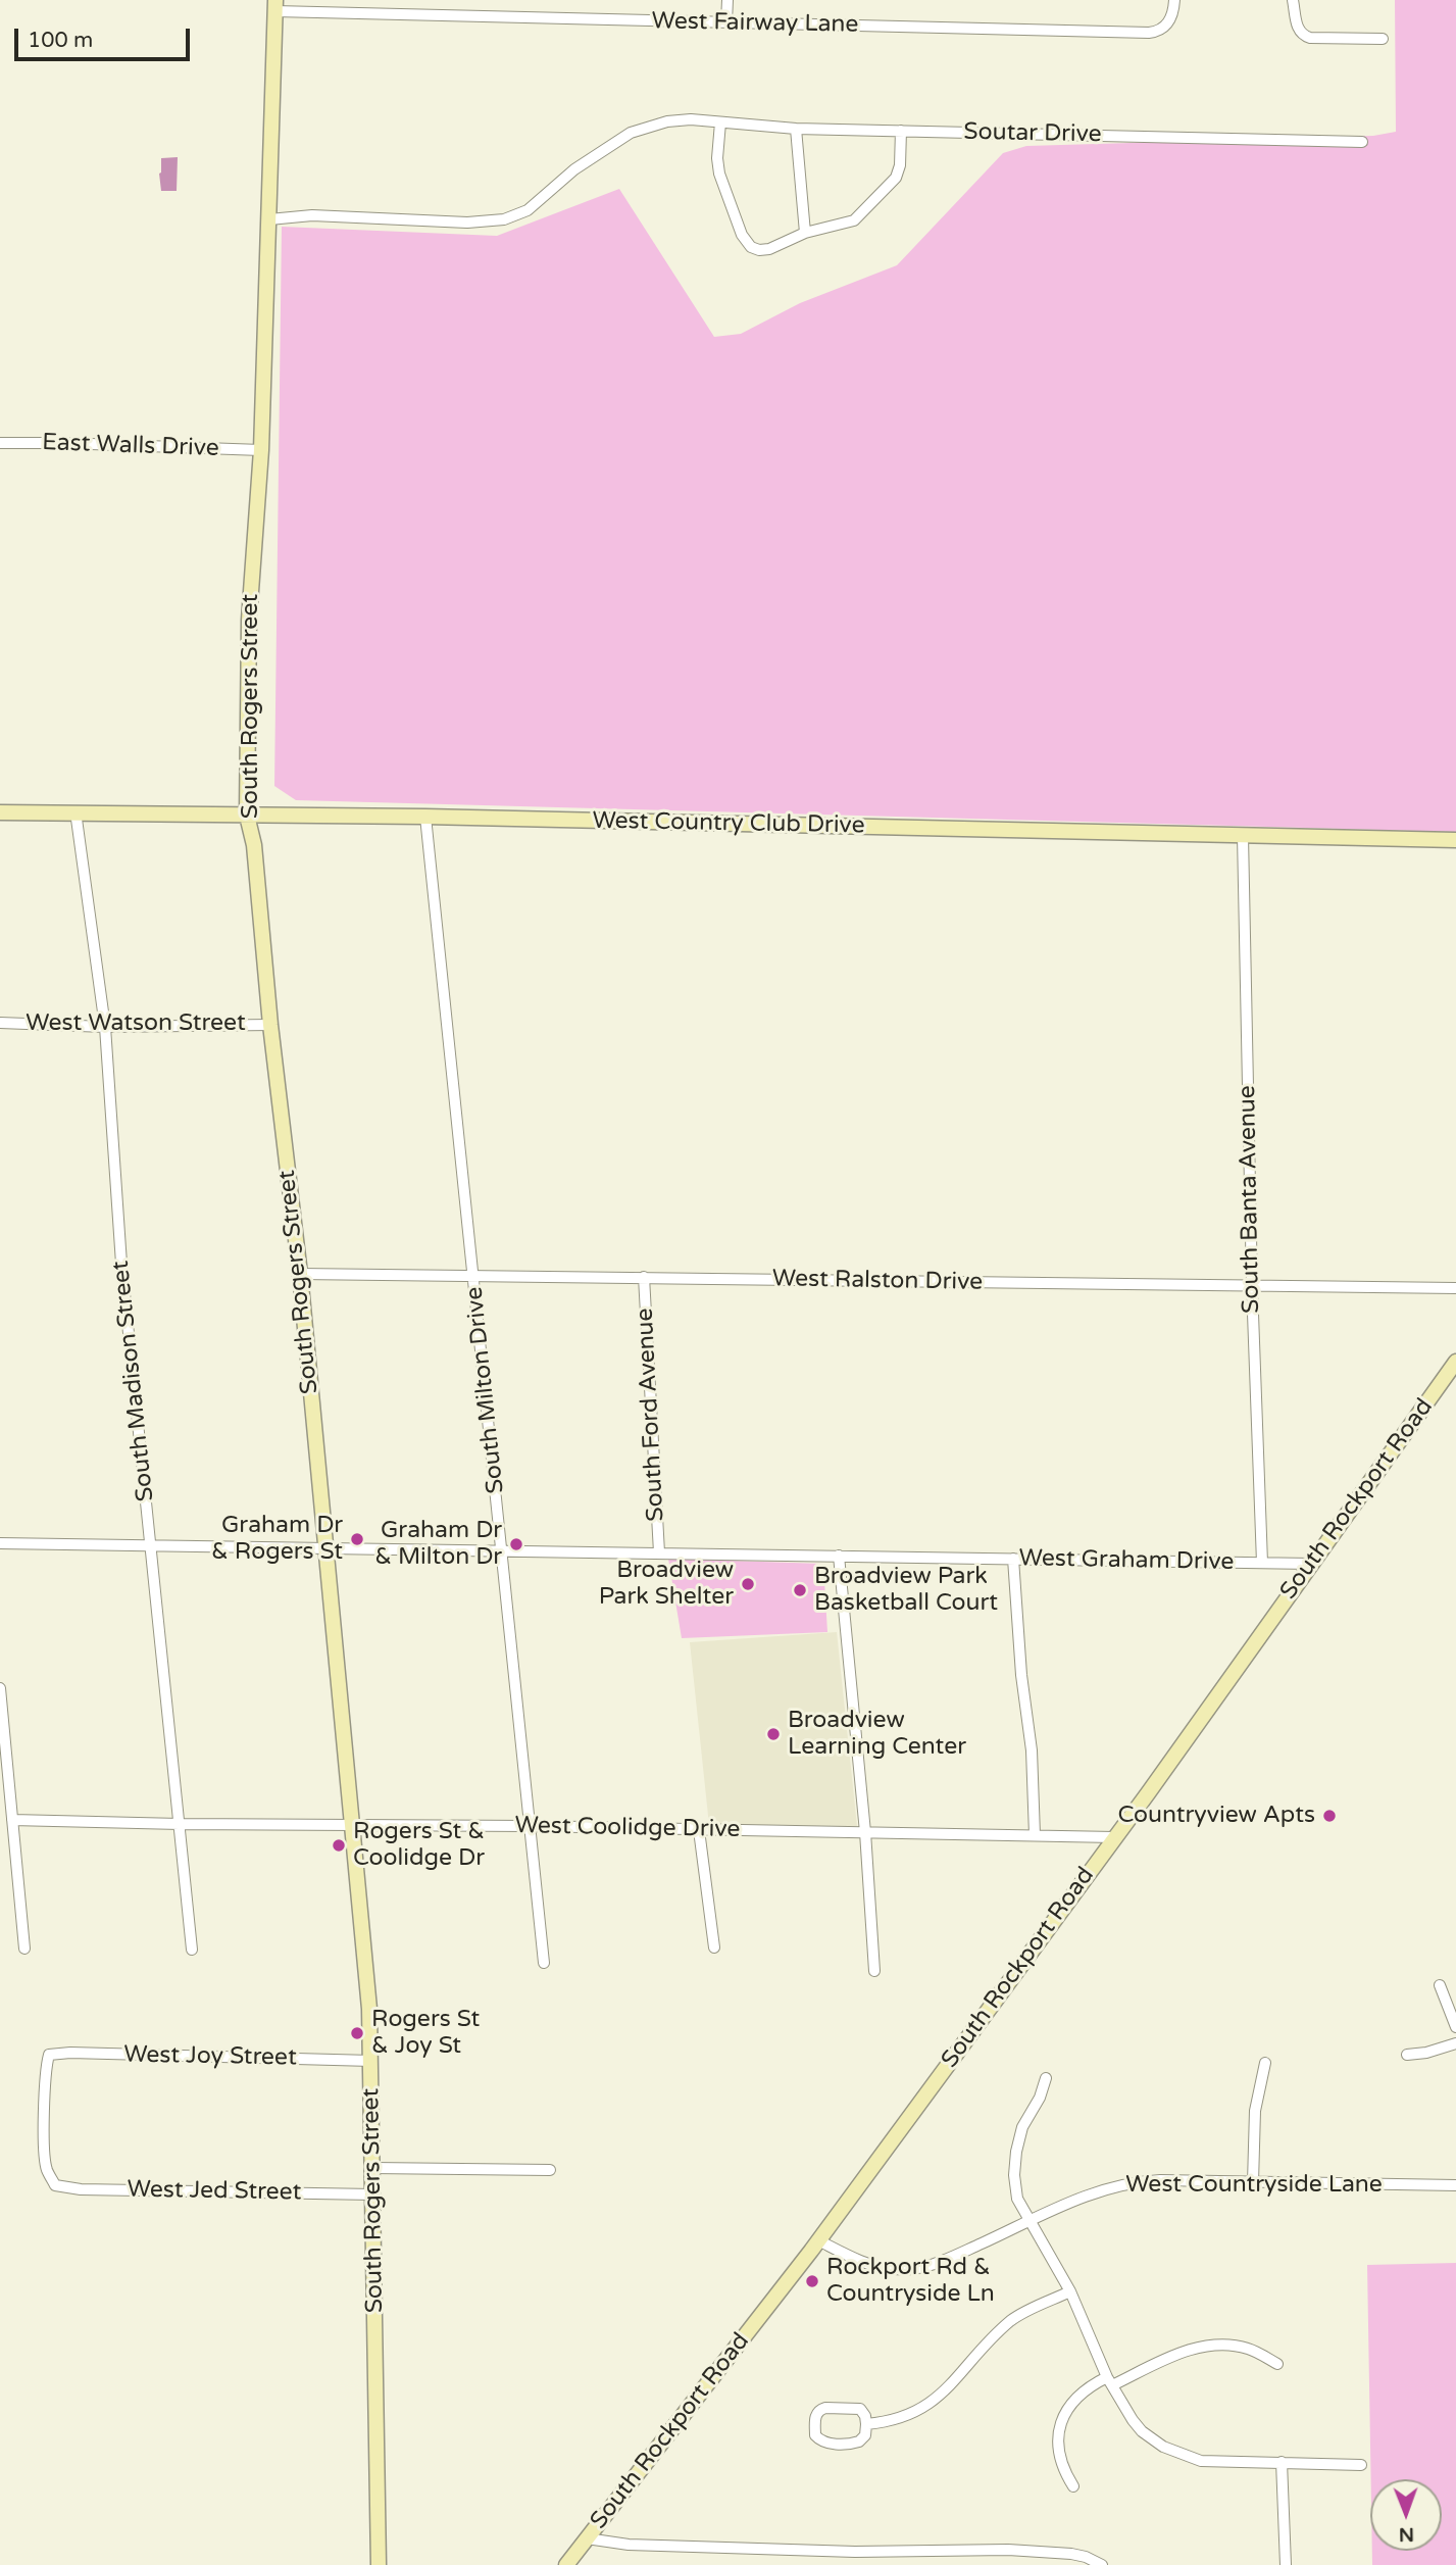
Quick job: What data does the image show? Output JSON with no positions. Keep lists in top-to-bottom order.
{
  "streets": {
    "street": [
      "West Fairway Lane",
      "Soutar Drive",
      "East Walls Drive",
      "South Rogers Street",
      "West Country Club Drive",
      "West Watson Street",
      "South Banta Avenue",
      "West Ralston Drive",
      "South Madison Street",
      "South Milton Drive",
      "South Ford Avenue",
      "South Rockport Road",
      "West Graham Drive",
      "West Coolidge Drive",
      "West Joy Street",
      "West Countryside Lane",
      "West Jed Street"
    ]
  },
  "crossings": [
    ["West Fairway Lane", "South Rogers Street"],
    ["Soutar Drive", "South Rogers Street"],
    ["East Walls Drive", "South Rogers Street"],
    ["South Rogers Street", "West Country Club Drive"],
    ["South Rogers Street", "West Watson Street"],
    ["South Rogers Street", "West Ralston Drive"],
    ["South Rogers Street", "West Graham Drive"],
    ["South Rogers Street", "West Coolidge Drive"],
    ["South Rogers Street", "West Joy Street"],
    ["South Rogers Street", "West Jed Street"],
    ["West Country Club Drive", "South Banta Avenue"],
    ["West Country Club Drive", "South Madison Street"],
    ["West Country Club Drive", "South Milton Drive"],
    ["West Watson Street", "South Madison Street"],
    ["South Banta Avenue", "West Ralston Drive"],
    ["South Banta Avenue", "West Graham Drive"],
    ["West Ralston Drive", "South Milton Drive"],
    ["West Ralston Drive", "South Ford Avenue"],
    ["South Madison Street", "West Graham Drive"],
    ["South Madison Street", "West Coolidge Drive"],
    ["South Milton Drive", "West Graham Drive"],
    ["South Milton Drive", "West Coolidge Drive"],
    ["South Ford Avenue", "West Graham Drive"],
    ["South Rockport Road", "West Graham Drive"],
    ["South Rockport Road", "West Coolidge Drive"],
    ["South Rockport Road", "West Countryside Lane"],
    ["West Joy Street", "West Jed Street"]
  ],
  "places": [
    "Graham Dr & Rogers St",
    "Graham Dr & Milton Dr",
    "Broadview Park Shelter",
    "Broadview Park Basketball Court",
    "Broadview Learning Center",
    "Countryview Apts",
    "Rogers St & Coolidge Dr",
    "Rogers St & Joy St",
    "Rockport Rd & Countryside Ln"
  ],
  "scale_bar": "100 m",
  "north": "bottom"
}
